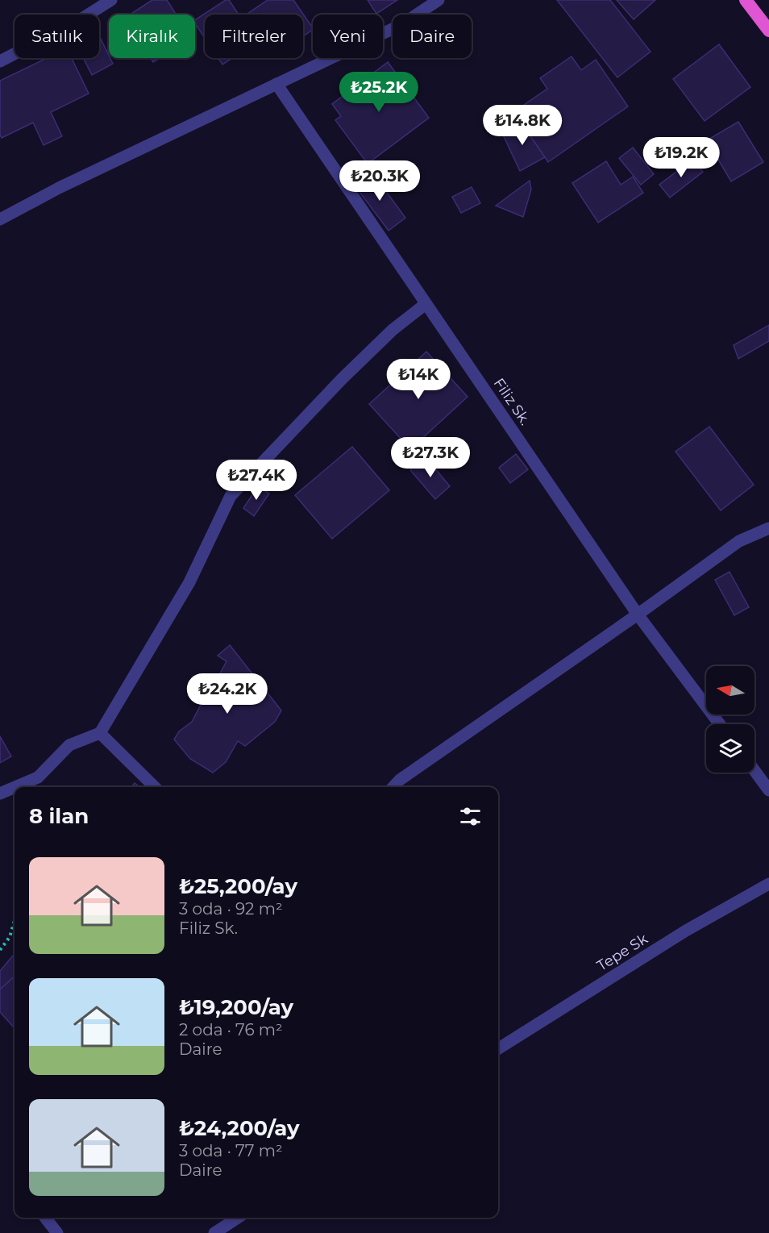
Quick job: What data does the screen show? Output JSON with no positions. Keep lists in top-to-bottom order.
{
  "streets": {
    "street": ["Filiz Sk.", "Tepe Sk"]
  },
  "north": "left",
  "page": {
    "chip": [
      "Satılık",
      "Kiralık",
      "Filtreler",
      "Yeni",
      "Daire"
    ],
    "price": [
      "₺25.2K",
      "₺14.8K",
      "₺19.2K",
      "₺20.3K",
      "₺14K",
      "₺27.3K",
      "₺27.4K",
      "₺24.2K"
    ],
    "heading": "8 ilan",
    "list": [
      {
        "name": "₺25,200/ay",
        "note": "3 oda · 92 m² · Filiz Sk."
      },
      {
        "name": "₺19,200/ay",
        "note": "2 oda · 76 m² · Daire"
      },
      {
        "name": "₺24,200/ay",
        "note": "3 oda · 77 m² · Daire"
      }
    ]
  }
}
